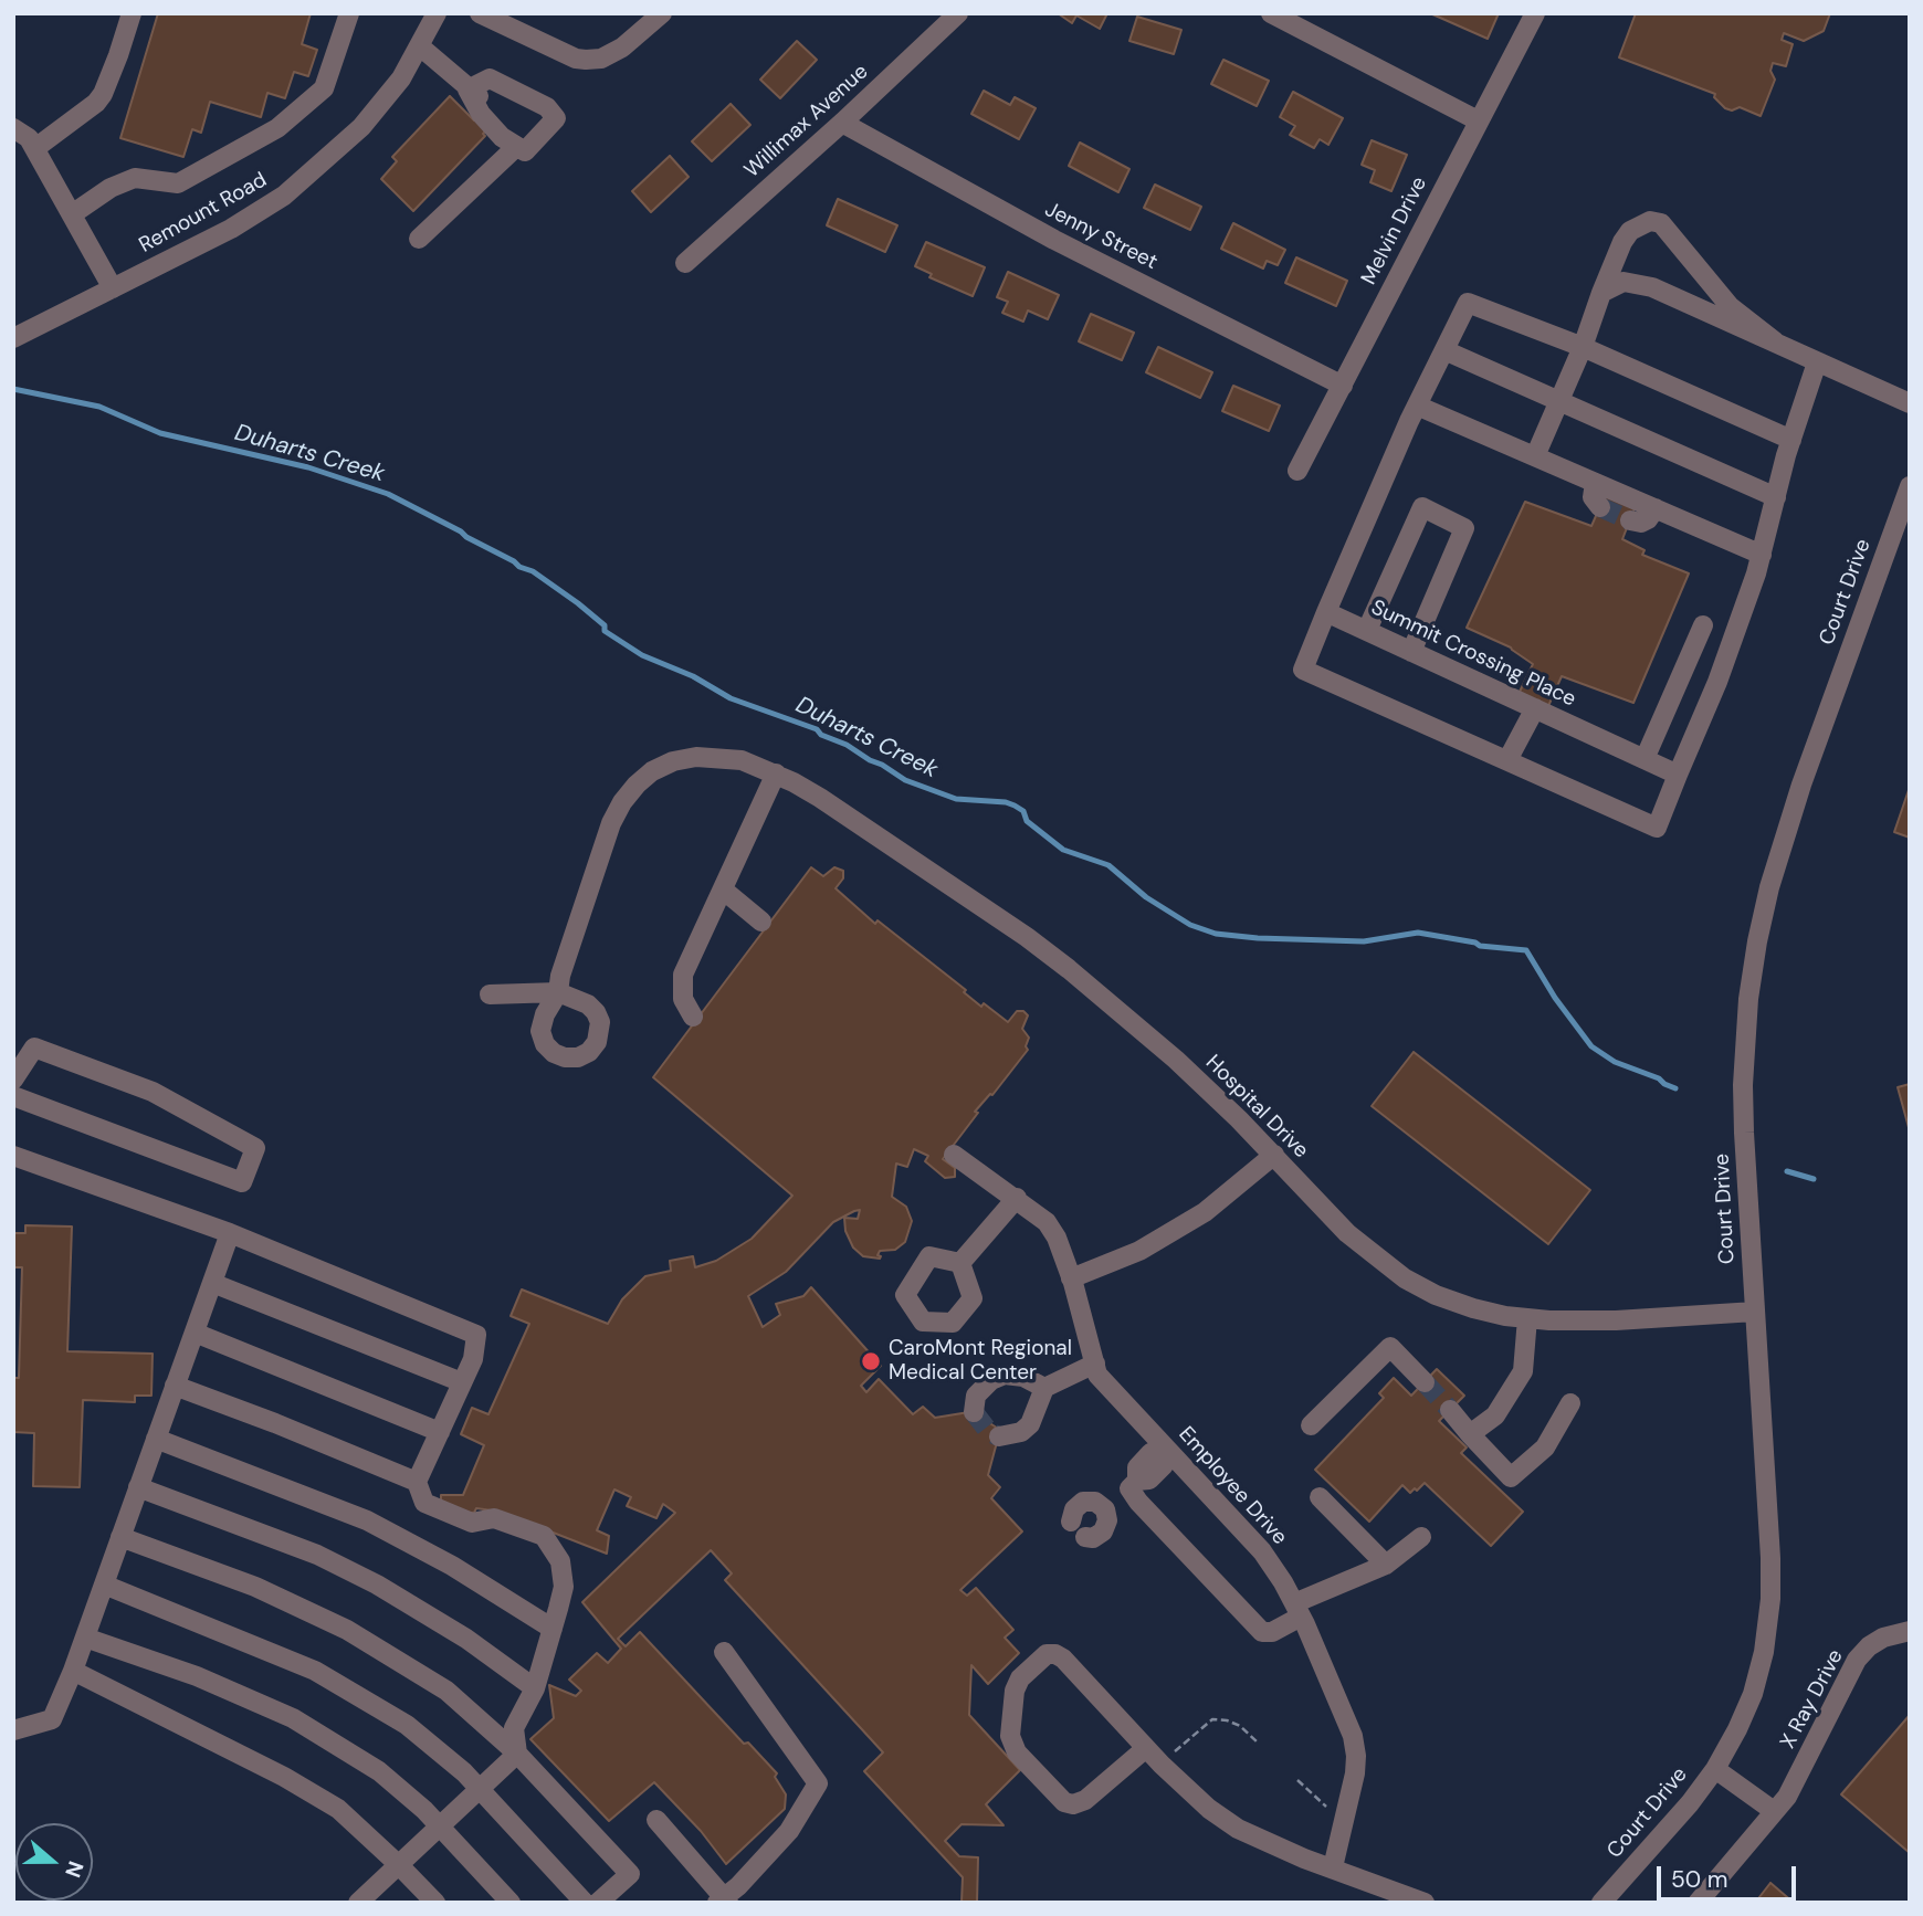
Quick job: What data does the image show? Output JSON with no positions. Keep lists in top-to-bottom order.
{
  "streets": {
    "street": [
      "Willimax Avenue",
      "Remount Road",
      "Melvin Drive",
      "Jenny Street",
      "Court Drive",
      "Summit Crossing Place",
      "Hospital Drive",
      "Employee Drive",
      "X Ray Drive"
    ]
  },
  "crossings": [
    ["Willimax Avenue", "Jenny Street"],
    ["Melvin Drive", "Jenny Street"],
    ["Court Drive", "Hospital Drive"]
  ],
  "water": ["Duharts Creek"],
  "places": ["CaroMont Regional Medical Center"],
  "scale_bar": "50 m",
  "north": "right"
}
